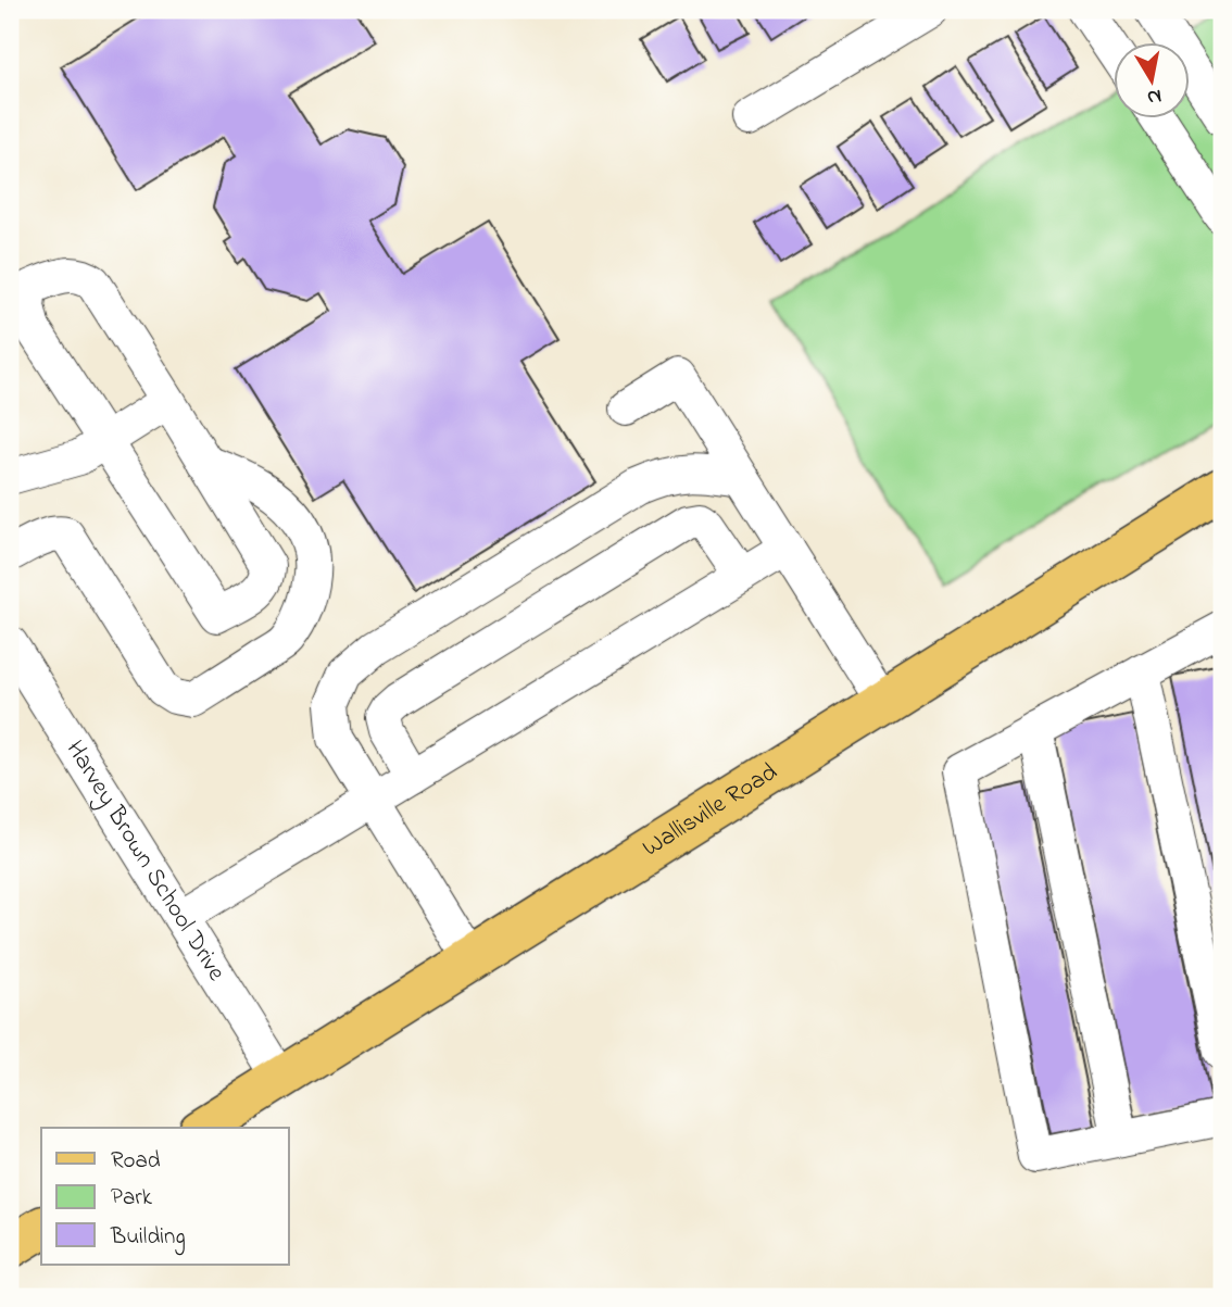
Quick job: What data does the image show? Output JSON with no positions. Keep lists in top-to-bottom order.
{
  "streets": {
    "main road": ["Wallisville Road"],
    "street": ["Harvey Brown School Drive"]
  },
  "crossings": [
    ["Wallisville Road", "Harvey Brown School Drive"]
  ],
  "legend": ["Road", "Park", "Building"],
  "north": "bottom"
}
